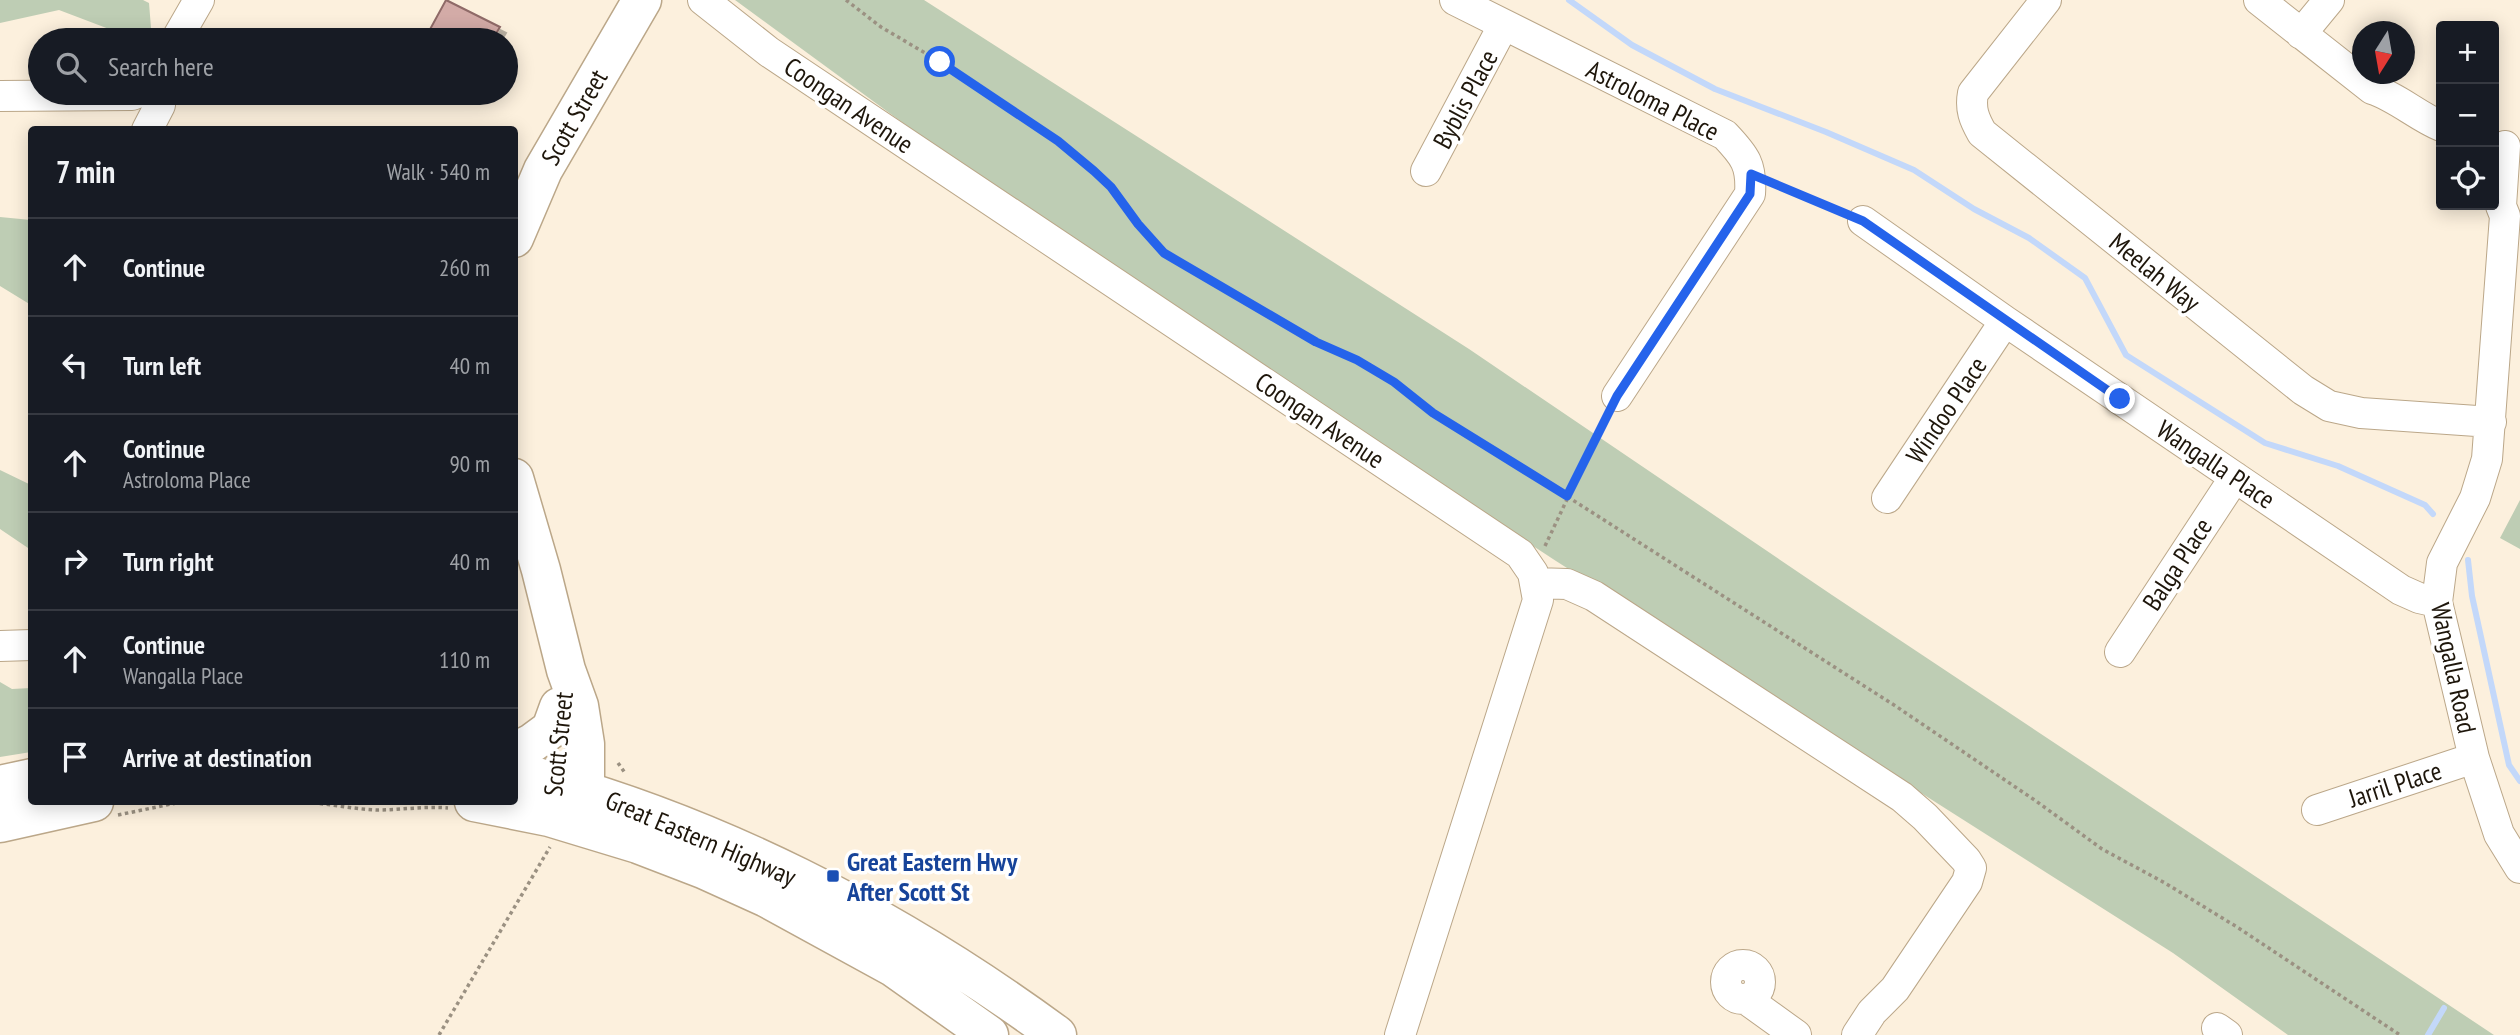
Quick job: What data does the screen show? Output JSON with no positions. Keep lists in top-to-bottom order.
{
  "streets": {
    "main road": ["Scott Street", "Great Eastern Highway"],
    "street": [
      "Byblis Place",
      "Astroloma Place",
      "Coongan Avenue",
      "Meelah Way",
      "Windoo Place",
      "Wangalla Place",
      "Balga Place",
      "Wangalla Road",
      "Jarril Place"
    ]
  },
  "crossings": [
    ["Byblis Place", "Astroloma Place"],
    ["Scott Street", "Great Eastern Highway"],
    ["Meelah Way", "Wangalla Road"],
    ["Windoo Place", "Wangalla Place"],
    ["Wangalla Place", "Balga Place"],
    ["Wangalla Place", "Wangalla Road"],
    ["Wangalla Road", "Jarril Place"]
  ],
  "places": {
    "transit": ["Great Eastern Hwy After Scott St"]
  },
  "north": "bottom",
  "page": {
    "map_buttons": ["+", "−"],
    "search": "Search here",
    "heading": ["7 min", "Walk · 540 m"],
    "list": [
      ["Continue", "260 m"],
      ["Turn left", "40 m"],
      ["Continue", "Astroloma Place", "90 m"],
      ["Turn right", "40 m"],
      ["Continue", "Wangalla Place", "110 m"],
      "Arrive at destination"
    ]
  }
}
